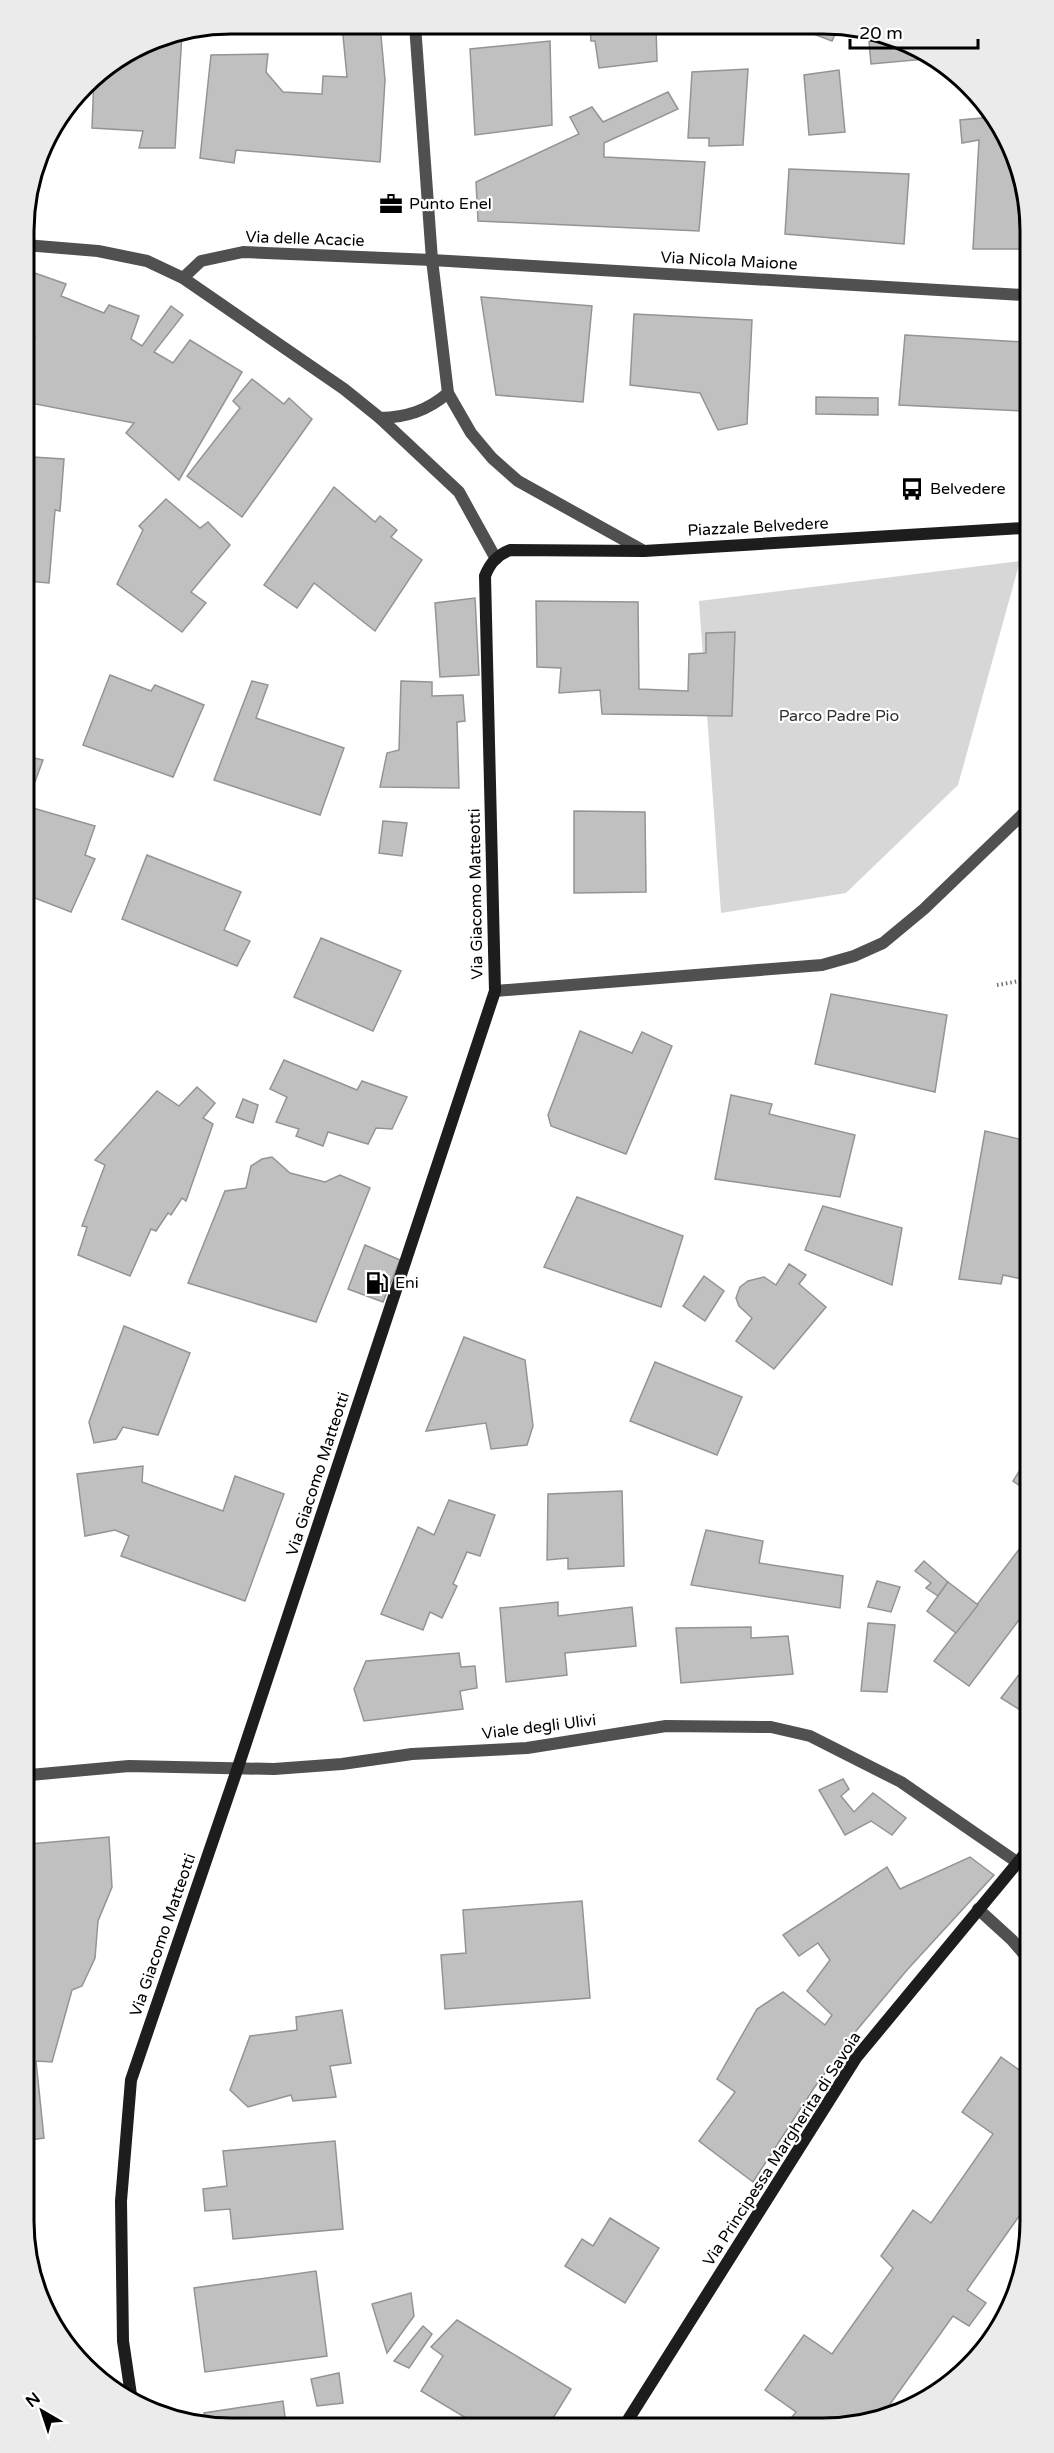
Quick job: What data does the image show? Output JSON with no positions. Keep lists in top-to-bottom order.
{
  "streets": {
    "street": [
      "Via delle Acacie",
      "Via Nicola Maione",
      "Piazzale Belvedere",
      "Via Giacomo Matteotti",
      "Viale degli Ulivi",
      "Via Principessa Margherita di Savoia"
    ]
  },
  "crossings": [
    ["Via delle Acacie", "Via Nicola Maione"],
    ["Piazzale Belvedere", "Via Giacomo Matteotti"],
    ["Via Giacomo Matteotti", "Viale degli Ulivi"],
    ["Viale degli Ulivi", "Via Principessa Margherita di Savoia"]
  ],
  "parks": ["Parco Padre Pio"],
  "places": {
    "office": ["Punto Enel"],
    "bus stop": ["Belvedere"],
    "fuel station": ["Eni"]
  },
  "scale_bar": "20 m",
  "north": "top left"
}
